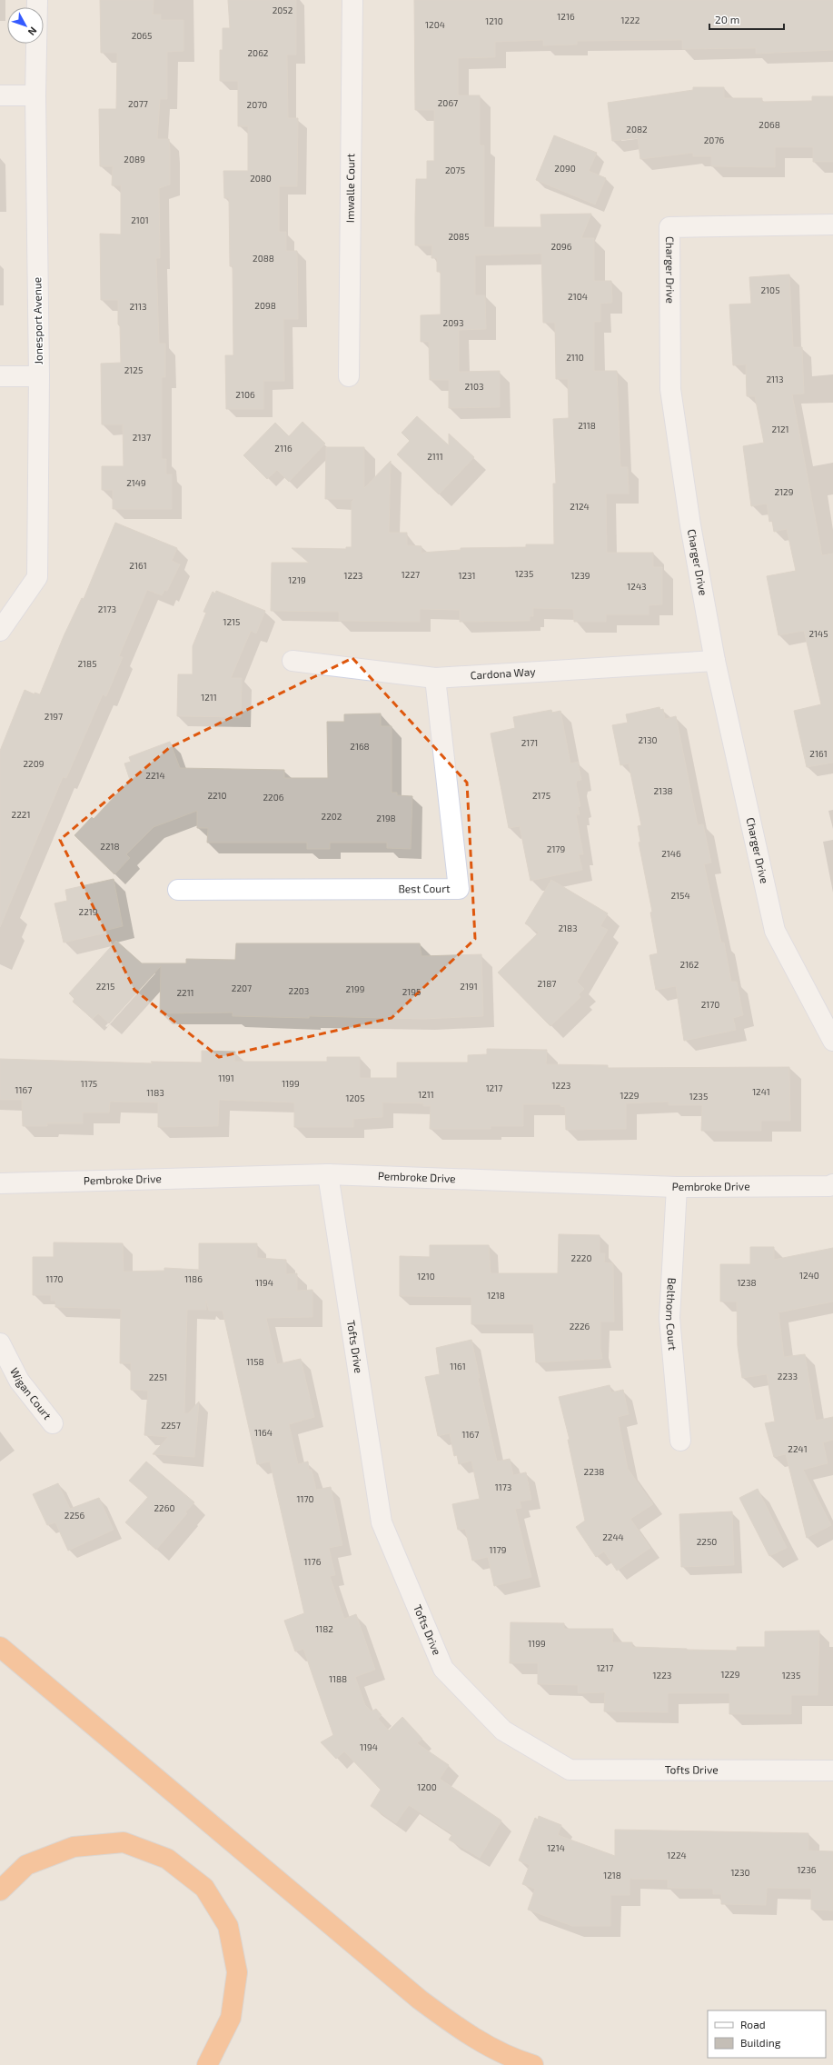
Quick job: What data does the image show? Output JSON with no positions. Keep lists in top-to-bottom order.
{
  "streets": {
    "street": [
      "Imwalle Court",
      "Charger Drive",
      "Jonesport Avenue",
      "Cardona Way",
      "Best Court",
      "Pembroke Drive",
      "Belthorn Court",
      "Tofts Drive",
      "Wigan Court"
    ]
  },
  "crossings": [
    ["Charger Drive", "Cardona Way"],
    ["Cardona Way", "Best Court"],
    ["Pembroke Drive", "Belthorn Court"],
    ["Pembroke Drive", "Tofts Drive"]
  ],
  "house_numbers": [
    "2052",
    "1216",
    "1222",
    "1210",
    "1204",
    "2065",
    "2062",
    "2067",
    "2077",
    "2070",
    "2068",
    "2082",
    "2076",
    "2089",
    "2090",
    "2075",
    "2080",
    "2101",
    "2085",
    "2096",
    "2088",
    "2105",
    "2104",
    "2098",
    "2113",
    "2093",
    "2110",
    "2125",
    "2113",
    "2103",
    "2106",
    "2118",
    "2121",
    "2137",
    "2116",
    "2111",
    "2149",
    "2129",
    "2124",
    "2161",
    "1235",
    "1227",
    "1223",
    "1231",
    "1239",
    "1219",
    "1243",
    "2173",
    "1215",
    "2145",
    "2185",
    "1211",
    "2197",
    "2130",
    "2171",
    "2168",
    "2161",
    "2209",
    "2214",
    "2138",
    "2210",
    "2175",
    "2206",
    "2221",
    "2202",
    "2198",
    "2218",
    "2179",
    "2146",
    "2154",
    "2219",
    "2183",
    "2162",
    "2187",
    "2215",
    "2191",
    "2207",
    "2199",
    "2203",
    "2195",
    "2211",
    "2170",
    "1191",
    "1175",
    "1199",
    "1223",
    "1217",
    "1167",
    "1241",
    "1183",
    "1211",
    "1229",
    "1235",
    "1205",
    "2220",
    "1240",
    "1210",
    "1170",
    "1186",
    "1194",
    "1238",
    "1218",
    "2226",
    "1158",
    "1161",
    "2233",
    "2251",
    "2257",
    "1164",
    "1167",
    "2241",
    "2238",
    "1173",
    "1170",
    "2260",
    "2256",
    "2244",
    "2250",
    "1179",
    "1176",
    "1182",
    "1199",
    "1217",
    "1229",
    "1223",
    "1235",
    "1188",
    "1194",
    "1200",
    "1214",
    "1224",
    "1236",
    "1230",
    "1218"
  ],
  "legend": ["Road", "Building"],
  "scale_bar": "20 m",
  "north": "bottom right"
}
